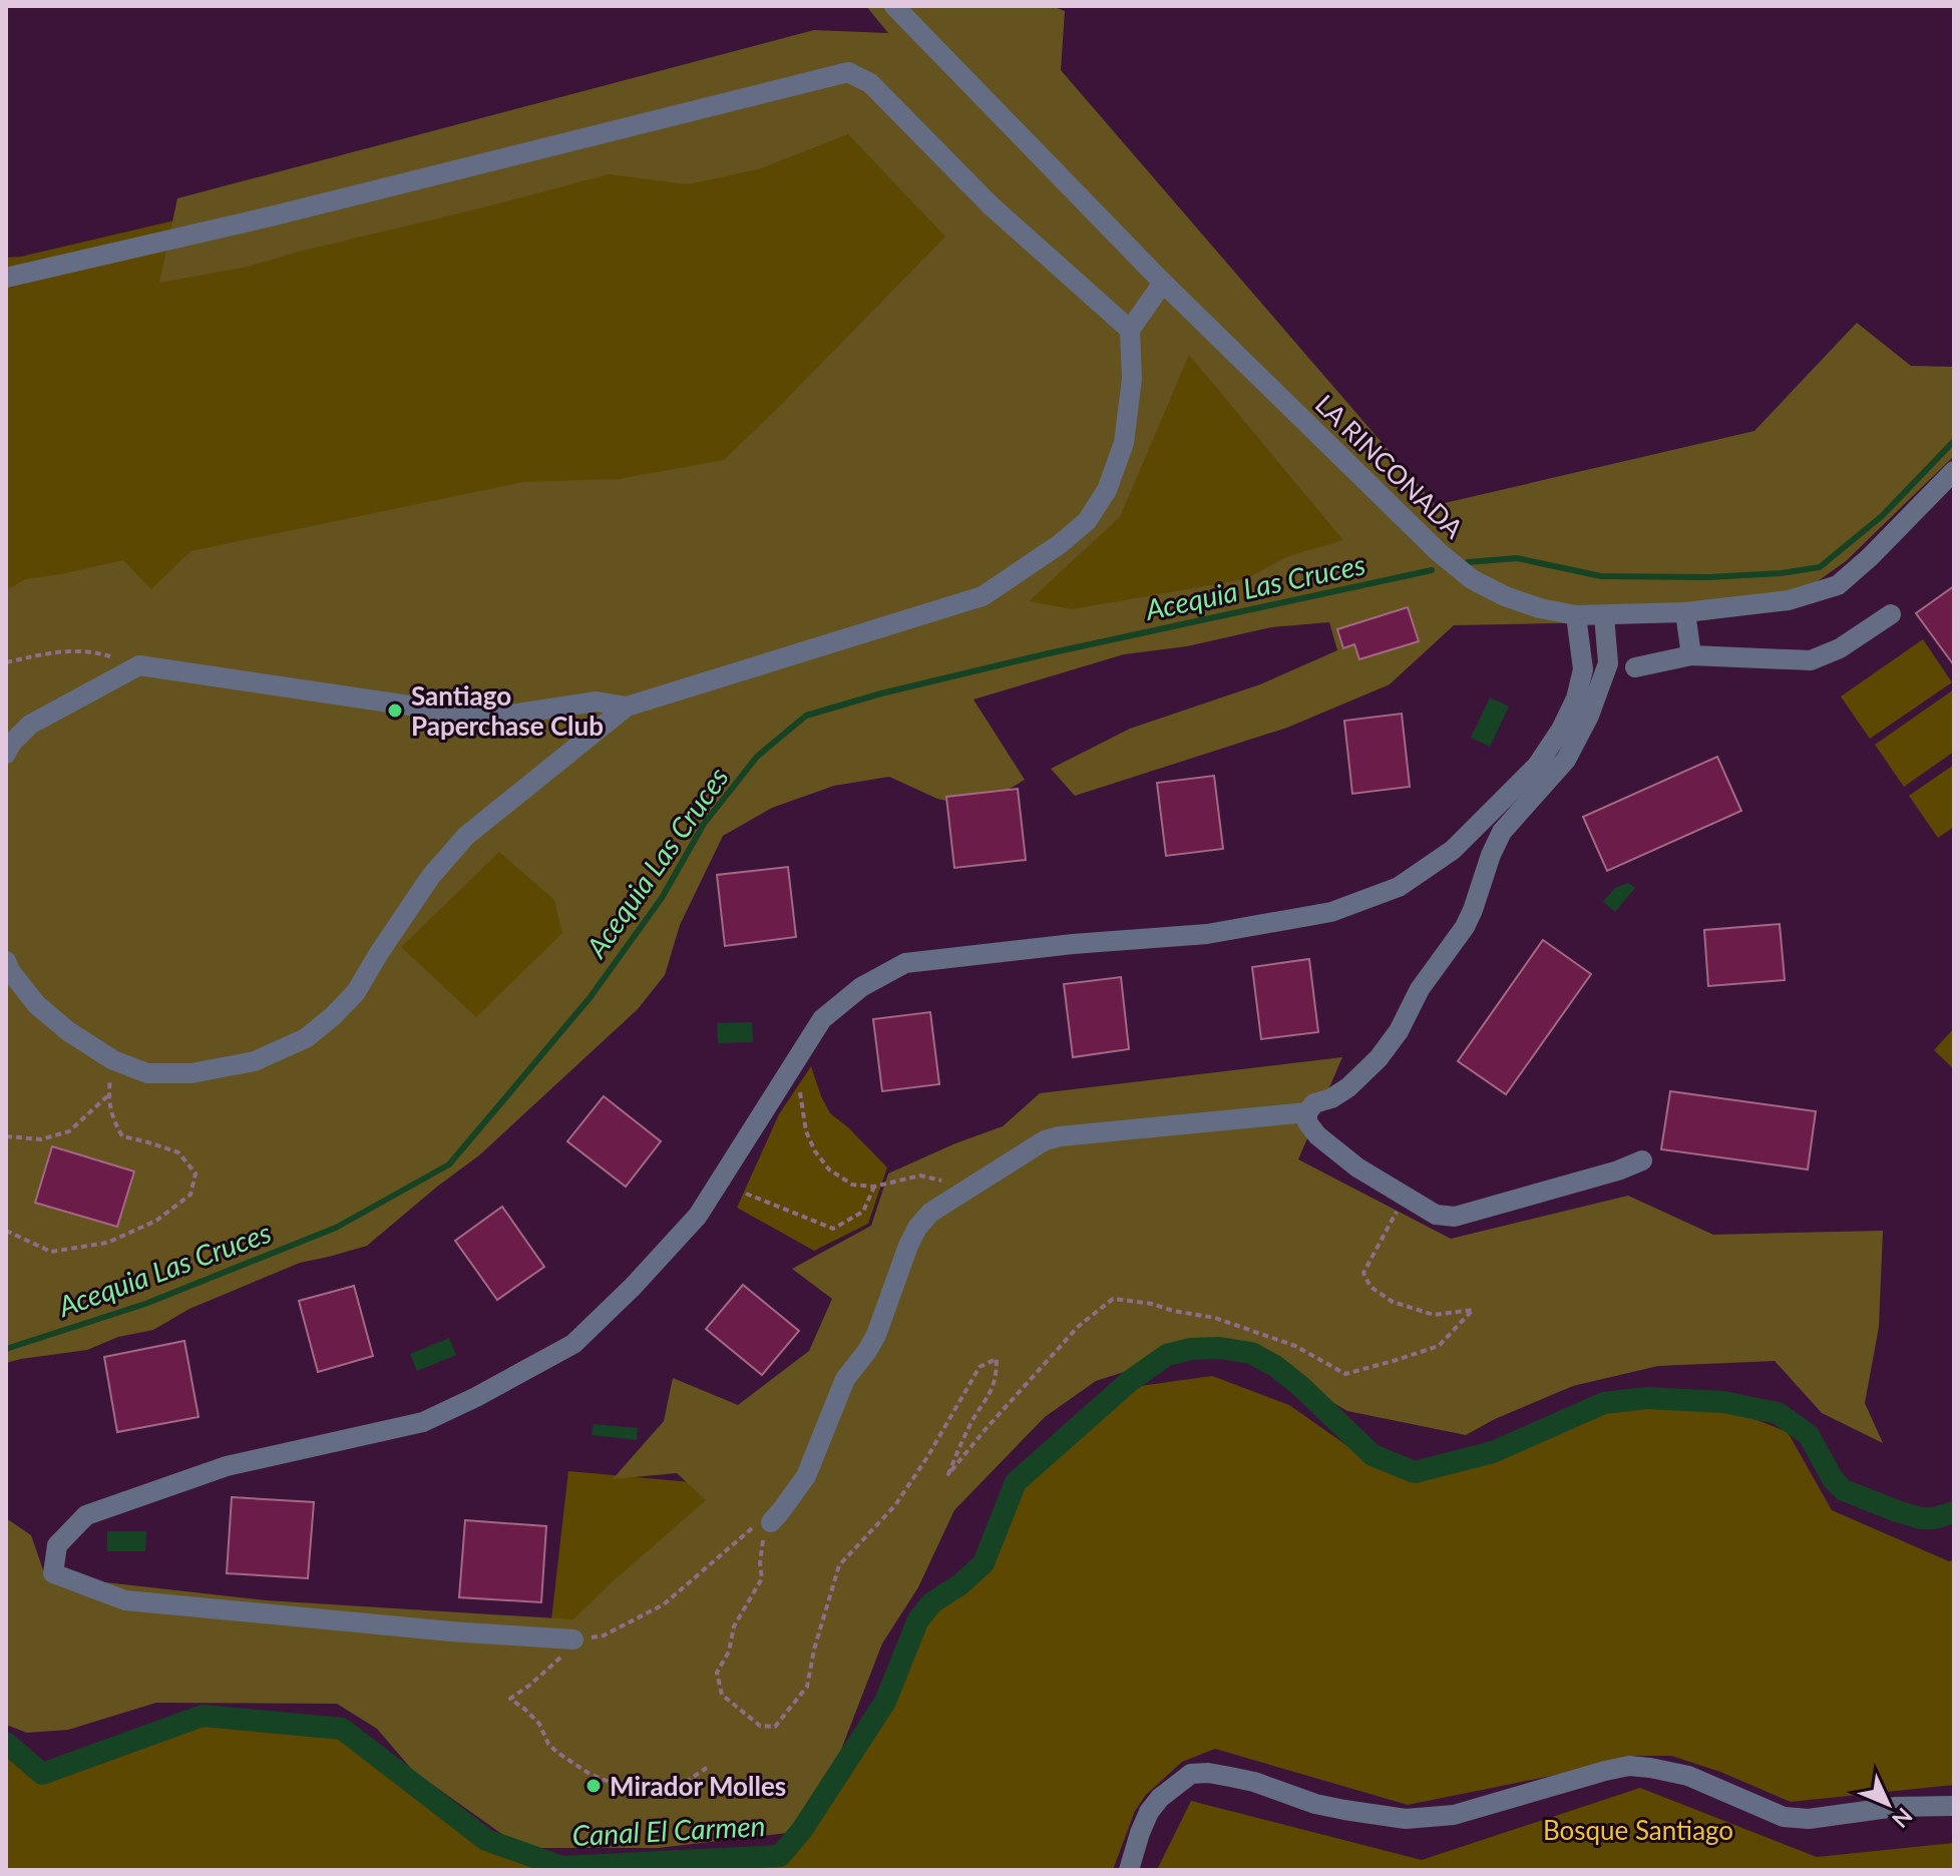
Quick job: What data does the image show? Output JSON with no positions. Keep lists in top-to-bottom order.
{
  "streets": {
    "street": ["LA RINCONADA"]
  },
  "water": ["Acequia Las Cruces", "Canal El Carmen"],
  "parks": ["Bosque Santiago"],
  "places": ["Santiago Paperchase Club", "Mirador Molles"],
  "north": "bottom right"
}
